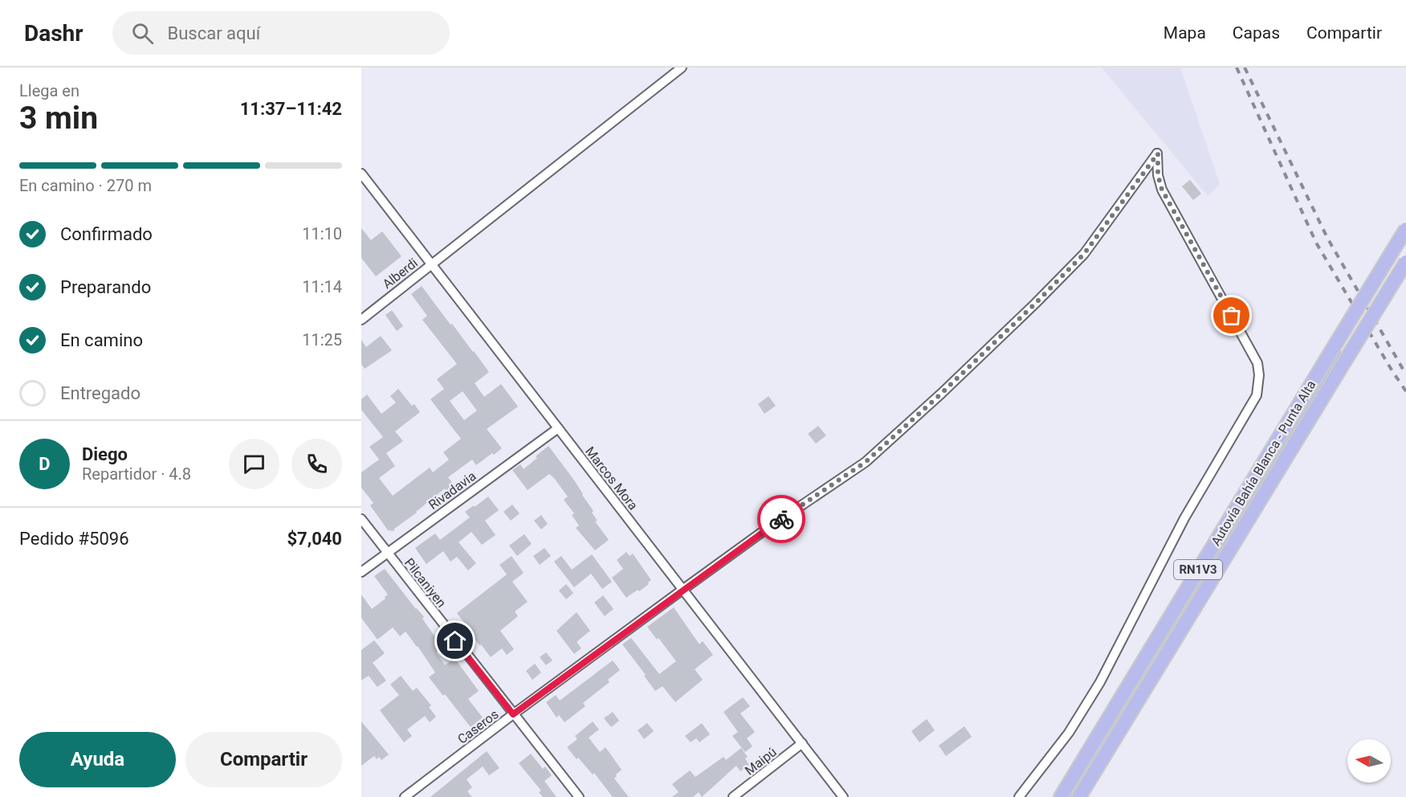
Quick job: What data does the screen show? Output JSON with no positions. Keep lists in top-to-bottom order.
{
  "streets": {
    "main road": ["Autovía Bahía Blanca - Punta Alta", "RN1V3"],
    "street": [
      "Alberdi",
      "Marcos Mora",
      "Rivadavia",
      "Pilcaniyen",
      "Caseros",
      "Maipú"
    ]
  },
  "crossings": [
    ["Alberdi", "Marcos Mora"],
    ["Marcos Mora", "Rivadavia"],
    ["Marcos Mora", "Caseros"],
    ["Marcos Mora", "Maipú"],
    ["Rivadavia", "Pilcaniyen"],
    ["Pilcaniyen", "Caseros"]
  ],
  "north": "left",
  "page": {
    "header": "Dashr",
    "search": "Buscar aquí",
    "nav": ["Mapa", "Capas", "Compartir"],
    "heading": ["3 min", "Llega en", "11:37–11:42"],
    "panel": [
      "Diego",
      "Repartidor · 4.8",
      "Pedido #5096",
      "$7,040"
    ],
    "bar": "En camino · 270 m",
    "list": [
      ["Confirmado", "11:10"],
      ["Preparando", "11:14"],
      ["En camino", "11:25"],
      "Entregado"
    ],
    "round": "D",
    "buttons": ["Ayuda", "Compartir"]
  }
}
